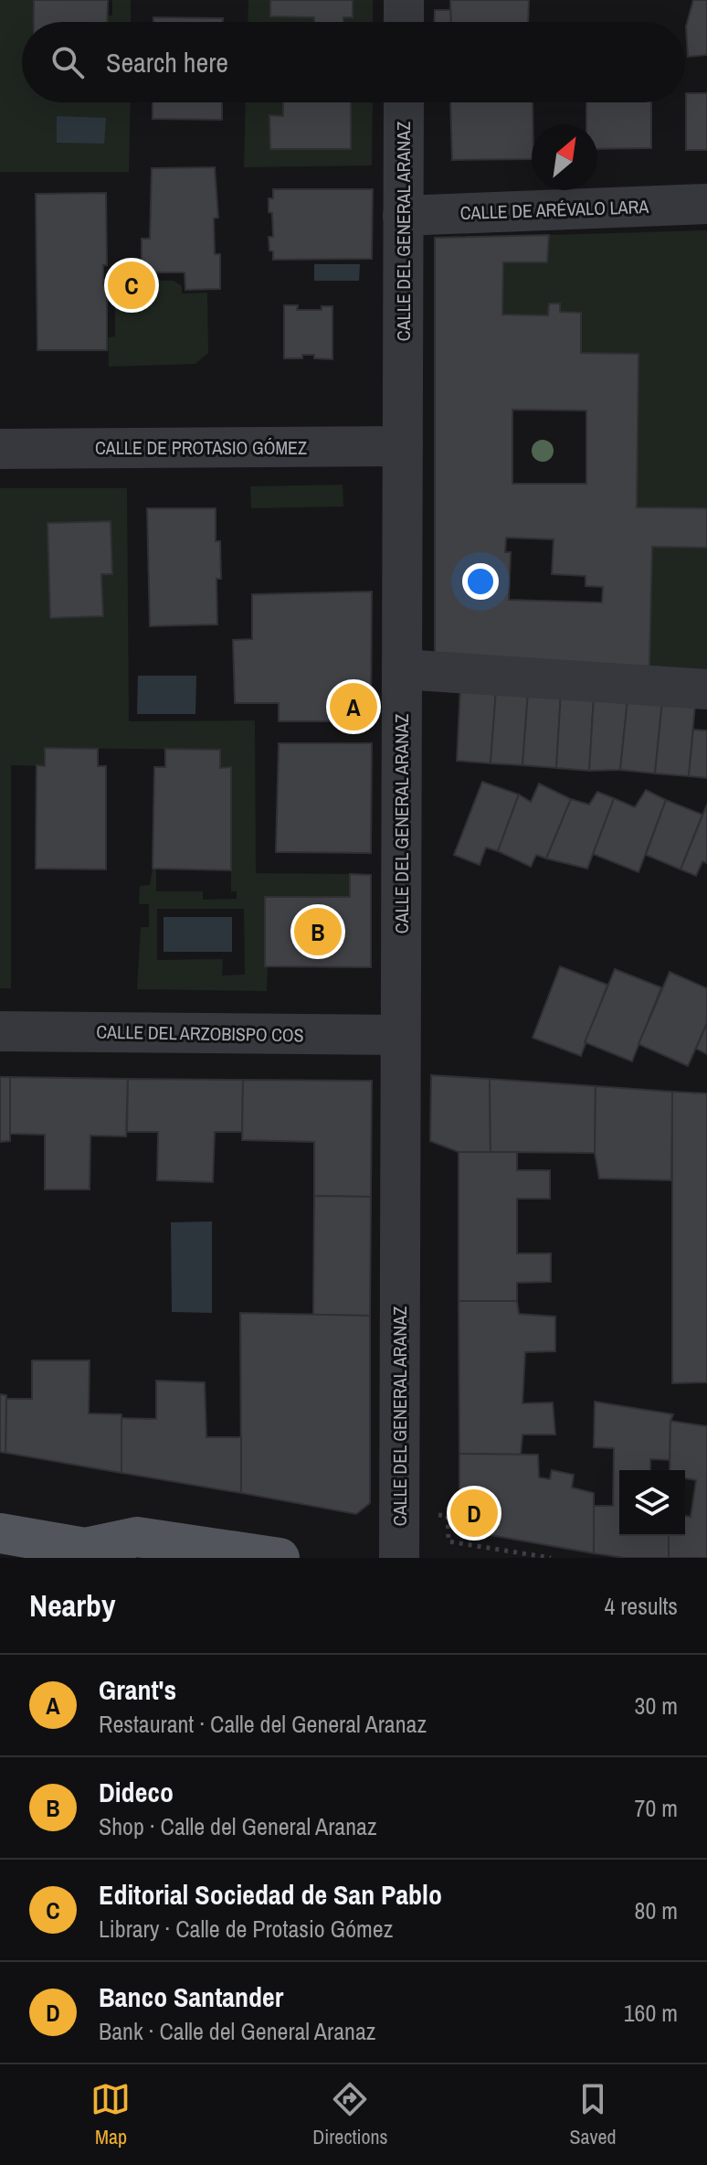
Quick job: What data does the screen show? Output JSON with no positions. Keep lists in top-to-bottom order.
{
  "streets": {
    "street": [
      "CALLE DE ARÉVALO LARA",
      "CALLE DEL GENERAL ARANAZ",
      "CALLE DE PROTASIO GÓMEZ",
      "CALLE DEL ARZOBISPO COS"
    ]
  },
  "crossings": [
    ["CALLE DE ARÉVALO LARA", "CALLE DEL GENERAL ARANAZ"],
    ["CALLE DEL GENERAL ARANAZ", "CALLE DE PROTASIO GÓMEZ"],
    ["CALLE DEL GENERAL ARANAZ", "CALLE DEL ARZOBISPO COS"]
  ],
  "north": "top right",
  "page": {
    "search": "Search here",
    "pins": [
      "C",
      "A",
      "B",
      "D"
    ],
    "heading": ["Nearby", "4 results"],
    "list": [
      {
        "mark": "A",
        "name": "Grant's",
        "note": "Restaurant · Calle del General Aranaz",
        "value": "30 m"
      },
      {
        "mark": "B",
        "name": "Dideco",
        "note": "Shop · Calle del General Aranaz",
        "value": "70 m"
      },
      {
        "mark": "C",
        "name": "Editorial Sociedad de San Pablo",
        "note": "Library · Calle de Protasio Gómez",
        "value": "80 m"
      },
      {
        "mark": "D",
        "name": "Banco Santander",
        "note": "Bank · Calle del General Aranaz",
        "value": "160 m"
      }
    ],
    "nav": ["Map", "Directions", "Saved"]
  }
}
